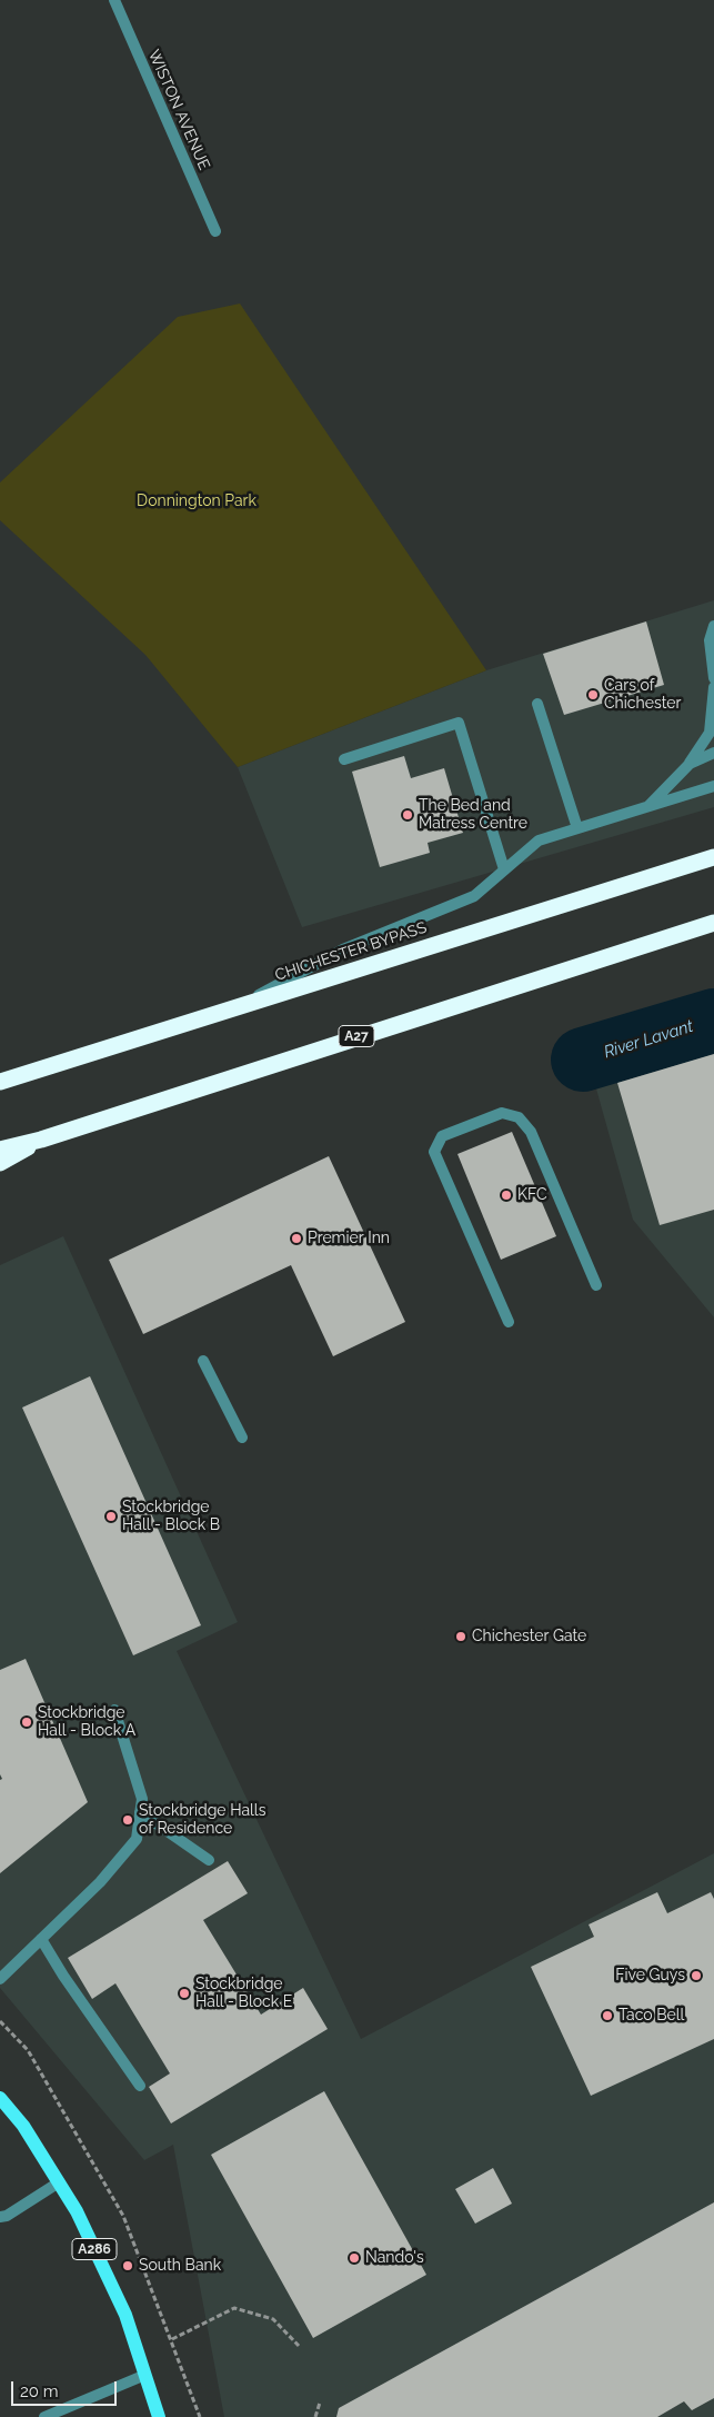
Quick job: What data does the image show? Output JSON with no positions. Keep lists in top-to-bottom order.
{
  "streets": {
    "highway": ["CHICHESTER BYPASS", "A27"],
    "main road": ["A286"],
    "street": ["WISTON AVENUE"]
  },
  "water": ["River Lavant"],
  "parks": ["Donnington Park"],
  "places": [
    "Cars of Chichester",
    "The Bed and Matress Centre",
    "KFC",
    "Premier Inn",
    "Stockbridge Hall - Block B",
    "Chichester Gate",
    "Stockbridge Hall - Block A",
    "Stockbridge Halls of Residence",
    "Five Guys",
    "Stockbridge Hall - Block E",
    "Taco Bell",
    "Nando's",
    "South Bank"
  ],
  "scale_bar": "20 m"
}
